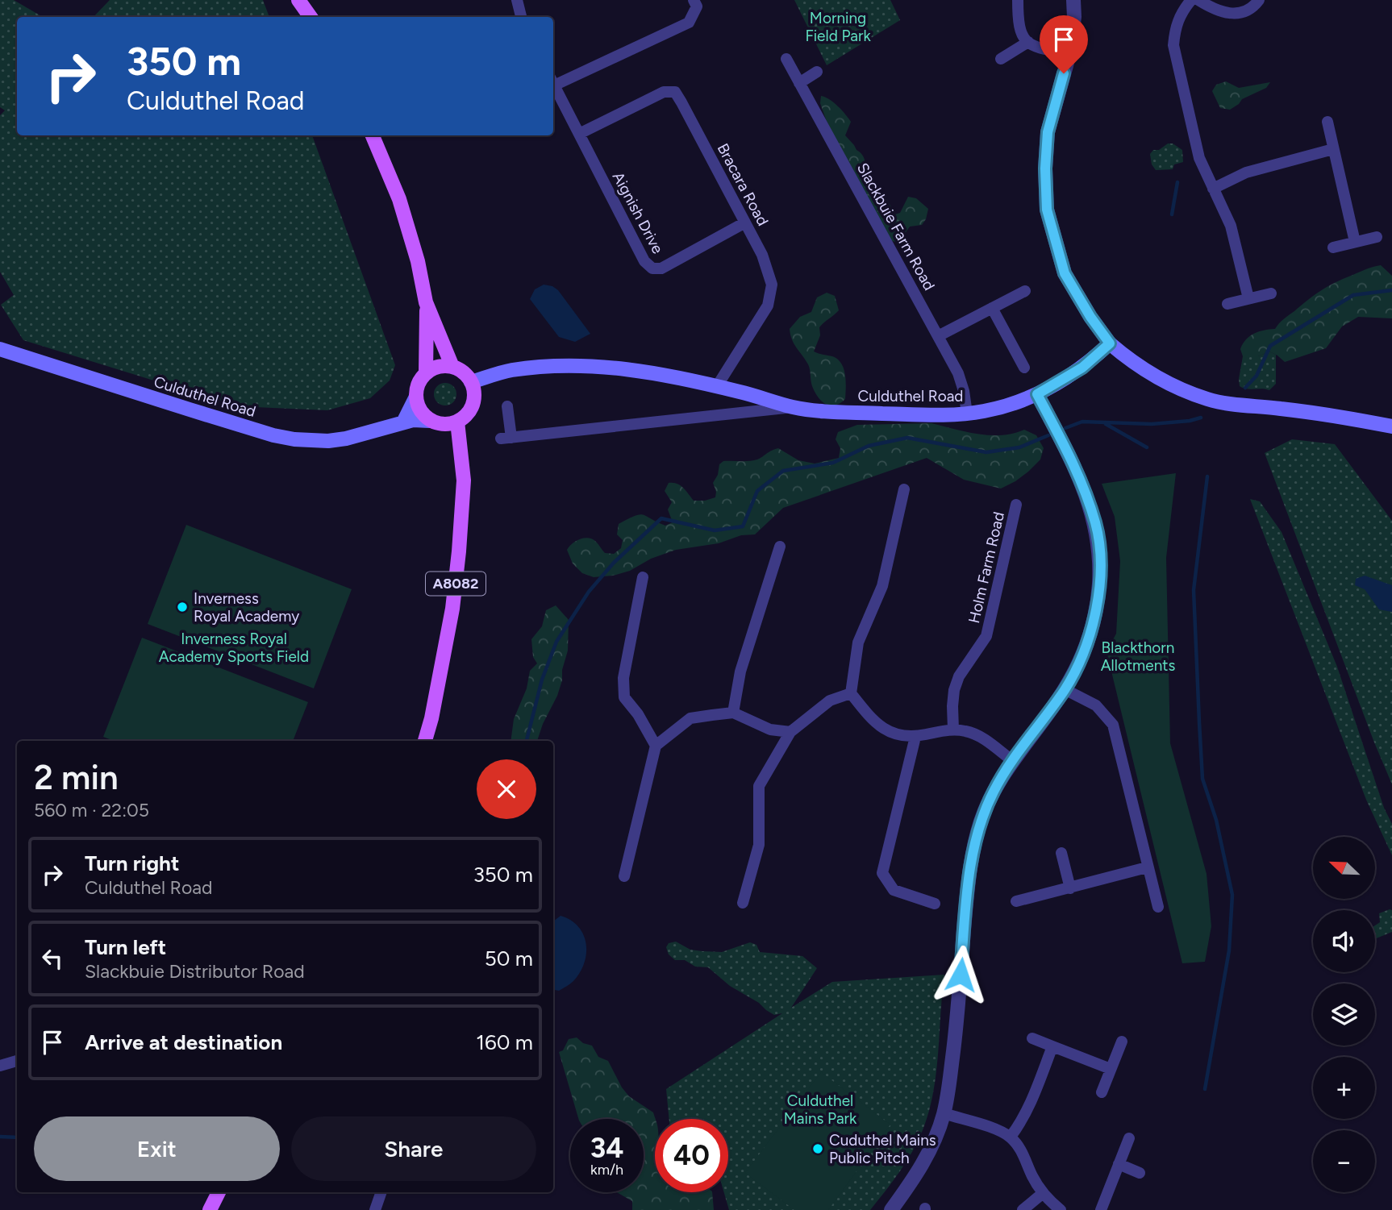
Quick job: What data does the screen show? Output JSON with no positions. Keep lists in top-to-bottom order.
{
  "streets": {
    "main road": ["Culduthel Road", "A8082"],
    "street": [
      "Bracara Road",
      "Aignish Drive",
      "Slackbuie Farm Road",
      "Holm Farm Road"
    ]
  },
  "crossings": [
    ["Bracara Road", "Aignish Drive"],
    ["Bracara Road", "Culduthel Road"],
    ["Slackbuie Farm Road", "Culduthel Road"],
    ["Culduthel Road", "A8082"]
  ],
  "parks": [
    "Morning Field Park",
    "Inverness Royal Academy Sports Field",
    "Blackthorn Allotments",
    "Culduthel Mains Park"
  ],
  "places": ["Inverness Royal Academy", "Cuduthel Mains Public Pitch"],
  "north": "top left",
  "page": {
    "turn": ["350 m", "Culduthel Road"],
    "heading": ["2 min", "560 m · 22:05"],
    "map_buttons": ["+", "−"],
    "list": [
      {
        "name": "Turn right",
        "note": "Culduthel Road",
        "value": "350 m"
      },
      {
        "name": "Turn left",
        "note": "Slackbuie Distributor Road",
        "value": "50 m"
      },
      {
        "name": "Arrive at destination",
        "value": "160 m"
      }
    ],
    "buttons": ["Exit", "Share"],
    "speed": "34 km/h",
    "limit": "40"
  }
}
